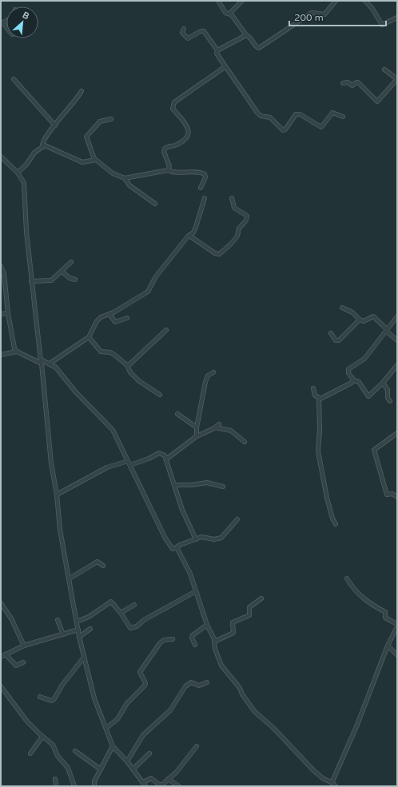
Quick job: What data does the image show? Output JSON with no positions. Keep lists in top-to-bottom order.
{
  "scale_bar": "200 m",
  "north": "top right"
}
